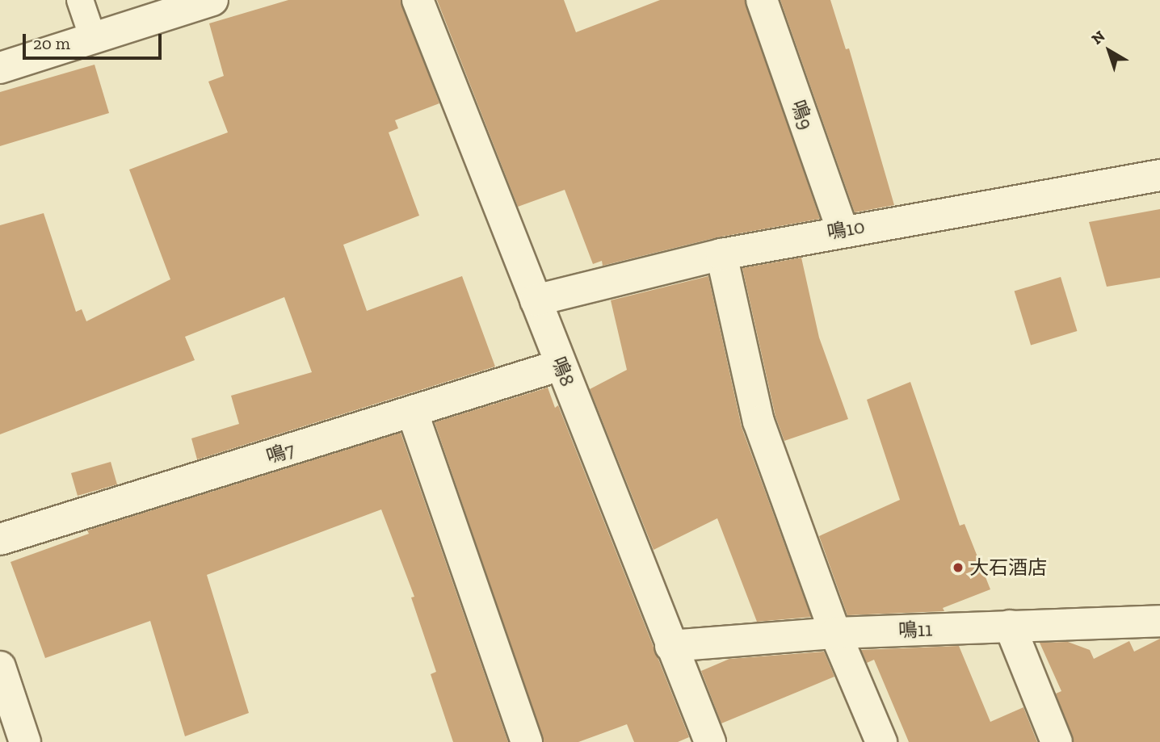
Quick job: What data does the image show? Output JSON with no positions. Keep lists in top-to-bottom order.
{
  "streets": {
    "street": [
      "鳴9",
      "鳴10",
      "鳴8",
      "鳴7",
      "鳴11"
    ]
  },
  "crossings": [
    ["鳴9", "鳴10"],
    ["鳴10", "鳴8"],
    ["鳴8", "鳴7"],
    ["鳴8", "鳴11"]
  ],
  "places": ["大石酒店"],
  "scale_bar": "20 m",
  "north": "top left"
}
